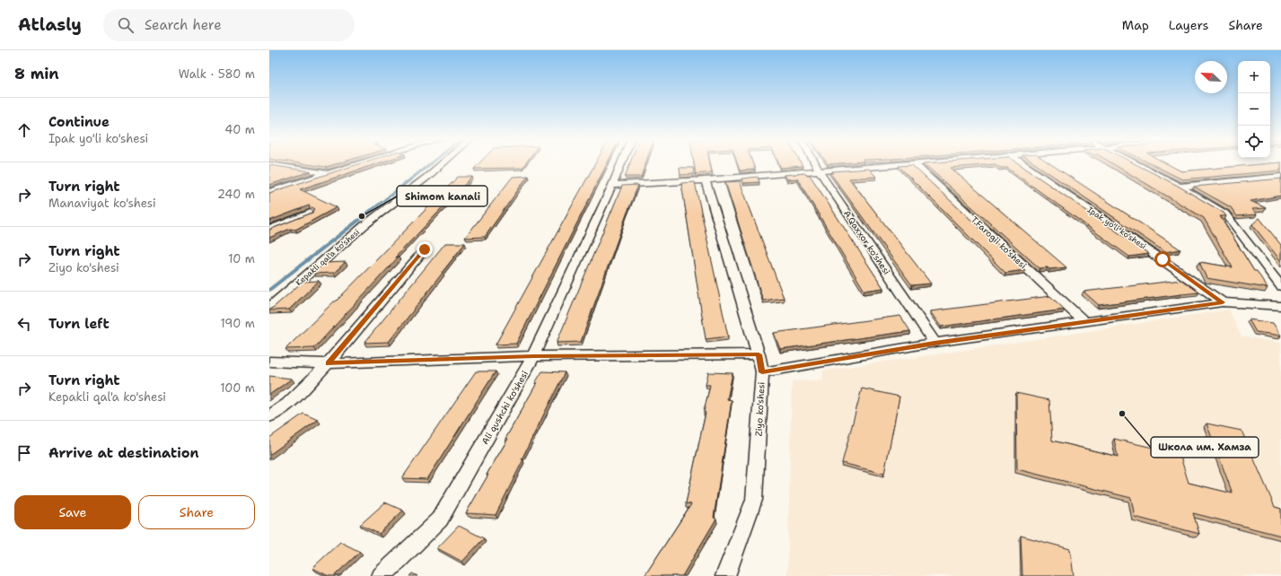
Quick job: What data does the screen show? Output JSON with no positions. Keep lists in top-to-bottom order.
{
  "streets": {
    "street": [
      "Ipak yo'li ko'shesi",
      "A.Qaxxor ko'shesi",
      "T.Farogii ko'shesi",
      "Kepakli qal'a ko'shesi",
      "Ali qushchi ko'shesi",
      "Ziyo ko'shesi"
    ]
  },
  "places": ["Shimom kanali", "Школа им. Хамза"],
  "north": "top left",
  "page": {
    "header": "Atlasly",
    "search": "Search here",
    "nav": ["Map", "Layers", "Share"],
    "heading": ["8 min", "Walk · 580 m"],
    "map_buttons": ["+", "−"],
    "list": [
      ["Continue", "Ipak yo'li ko'shesi", "40 m"],
      ["Turn right", "Manaviyat ko'shesi", "240 m"],
      ["Turn right", "Ziyo ko'shesi", "10 m"],
      ["Turn left", "190 m"],
      ["Turn right", "Kepakli qal'a ko'shesi", "100 m"],
      "Arrive at destination"
    ],
    "buttons": ["Save", "Share"]
  }
}
